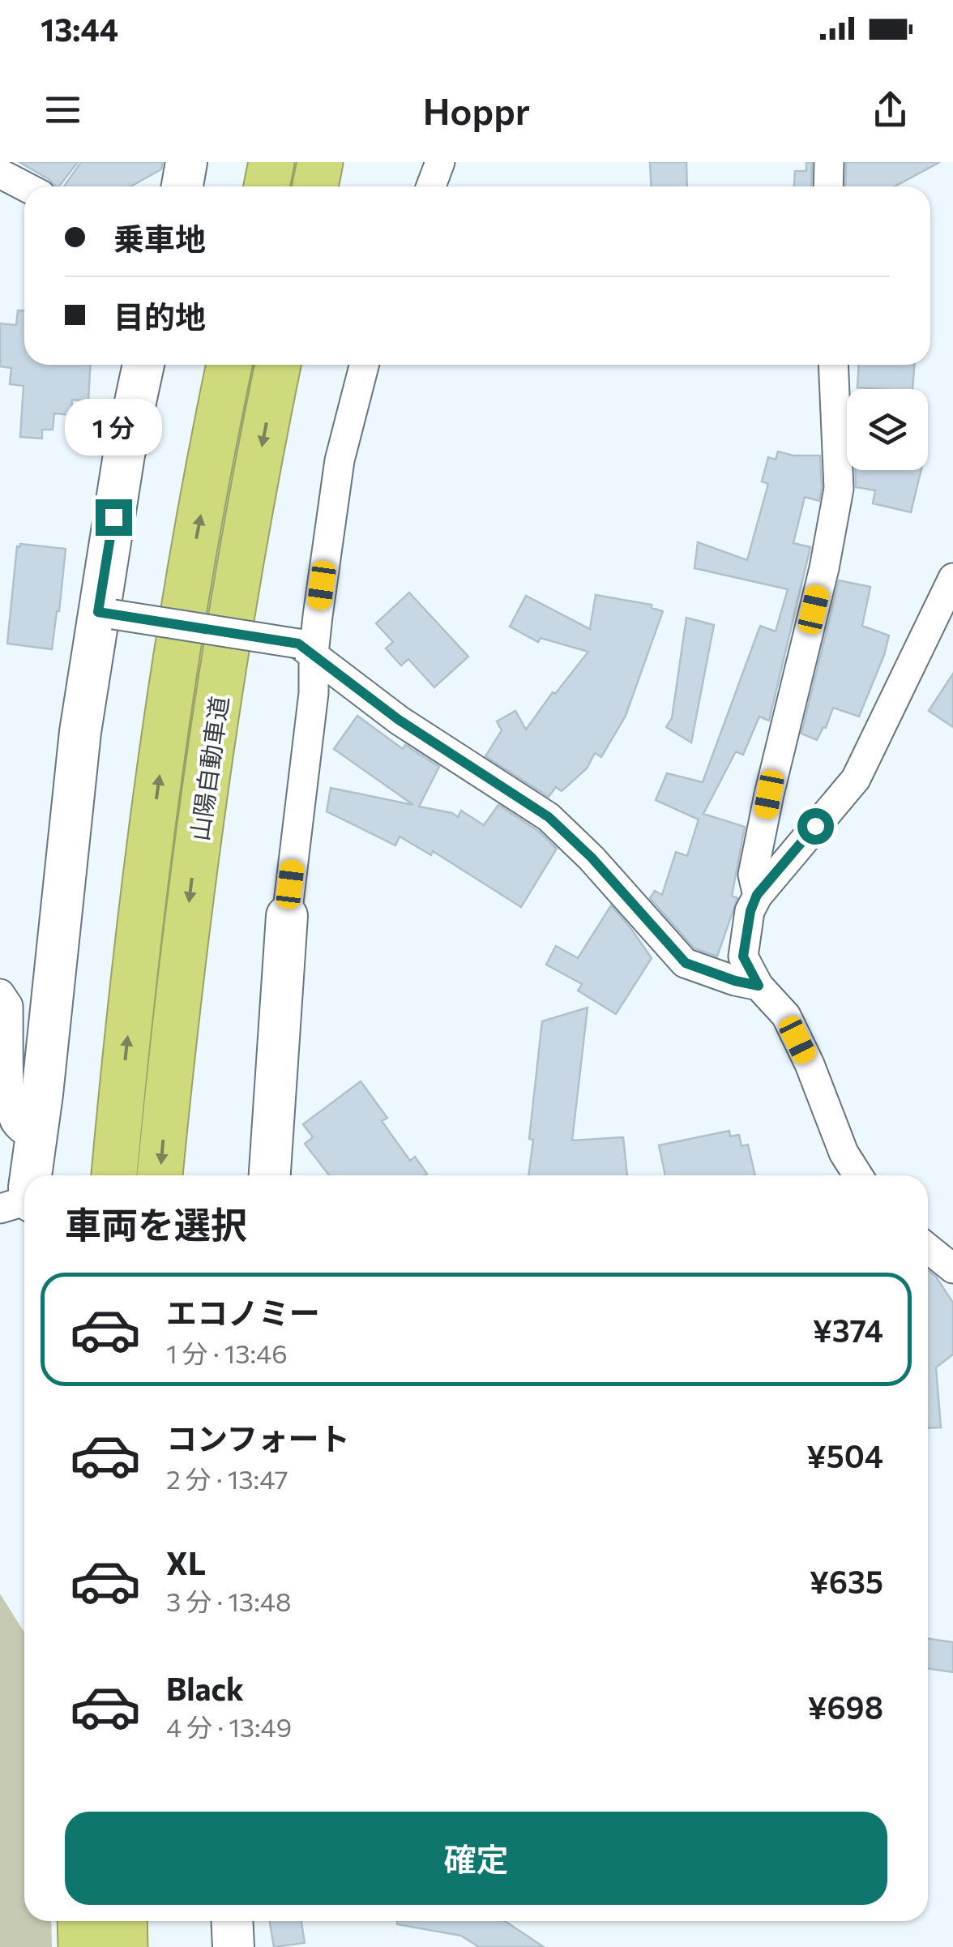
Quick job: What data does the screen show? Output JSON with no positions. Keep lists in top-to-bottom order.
{
  "streets": {
    "highway": ["山陽自動車道"]
  },
  "page": {
    "status": "13:44",
    "header": "Hoppr",
    "banner": ["乗車地", "目的地"],
    "bubble": "1 分",
    "heading": "車両を選択",
    "list": [
      {
        "name": "エコノミー",
        "note": "1 分 · 13:46",
        "value": "¥374"
      },
      {
        "name": "コンフォート",
        "note": "2 分 · 13:47",
        "value": "¥504"
      },
      {
        "name": "XL",
        "note": "3 分 · 13:48",
        "value": "¥635"
      },
      {
        "name": "Black",
        "note": "4 分 · 13:49",
        "value": "¥698"
      }
    ],
    "buttons": "確定"
  }
}
